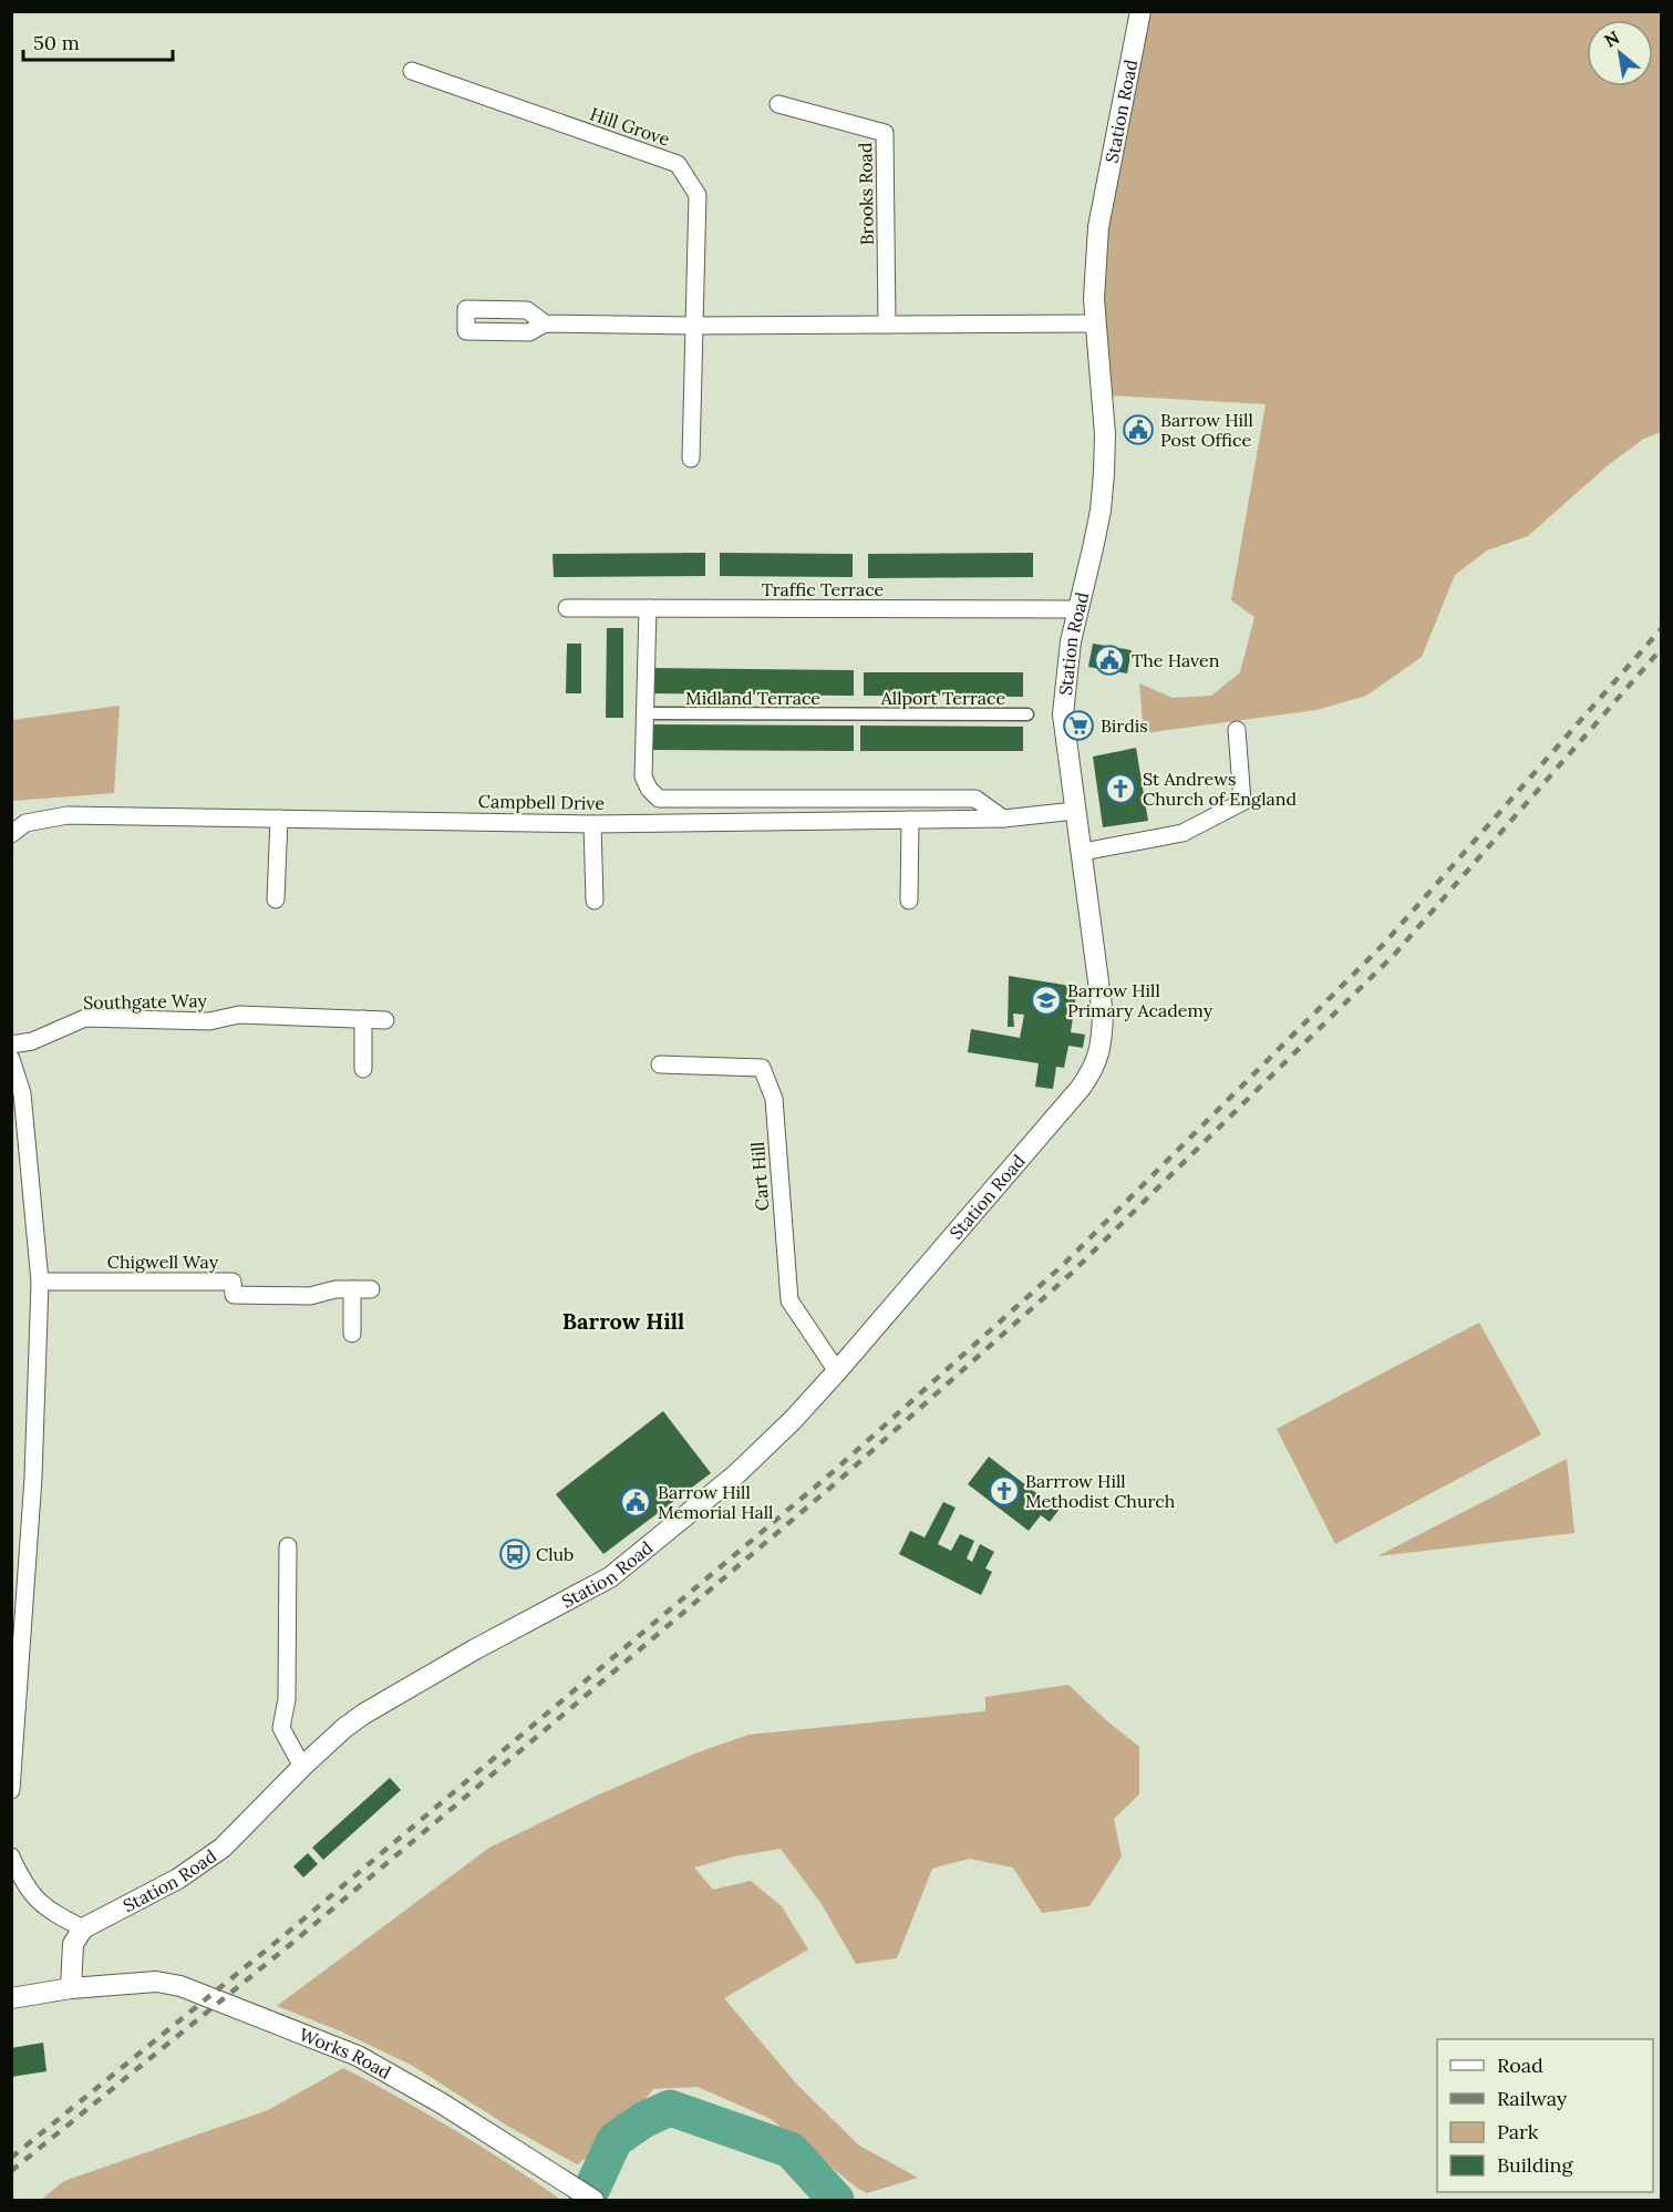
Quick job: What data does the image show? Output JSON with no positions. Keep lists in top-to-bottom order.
{
  "streets": {
    "street": [
      "Station Road",
      "Hill Grove",
      "Brooks Road",
      "Traffic Terrace",
      "Midland Terrace",
      "Allport Terrace",
      "Campbell Drive",
      "Southgate Way",
      "Cart Hill",
      "Chigwell Way",
      "Works Road"
    ]
  },
  "crossings": [
    ["Station Road", "Traffic Terrace"],
    ["Station Road", "Campbell Drive"],
    ["Station Road", "Cart Hill"],
    ["Midland Terrace", "Allport Terrace"]
  ],
  "districts": ["Barrow Hill"],
  "places": {
    "public building": ["Barrow Hill Post Office", "The Haven", "Barrow Hill Memorial Hall"],
    "supermarket": ["Birdis"],
    "church": ["St Andrews Church of England", "Barrrow Hill Methodist Church"],
    "school or university": ["Barrow Hill Primary Academy"],
    "bus stop": ["Club"]
  },
  "legend": [
    "Road",
    "Railway",
    "Park",
    "Building"
  ],
  "scale_bar": "50 m",
  "north": "top left"
}
